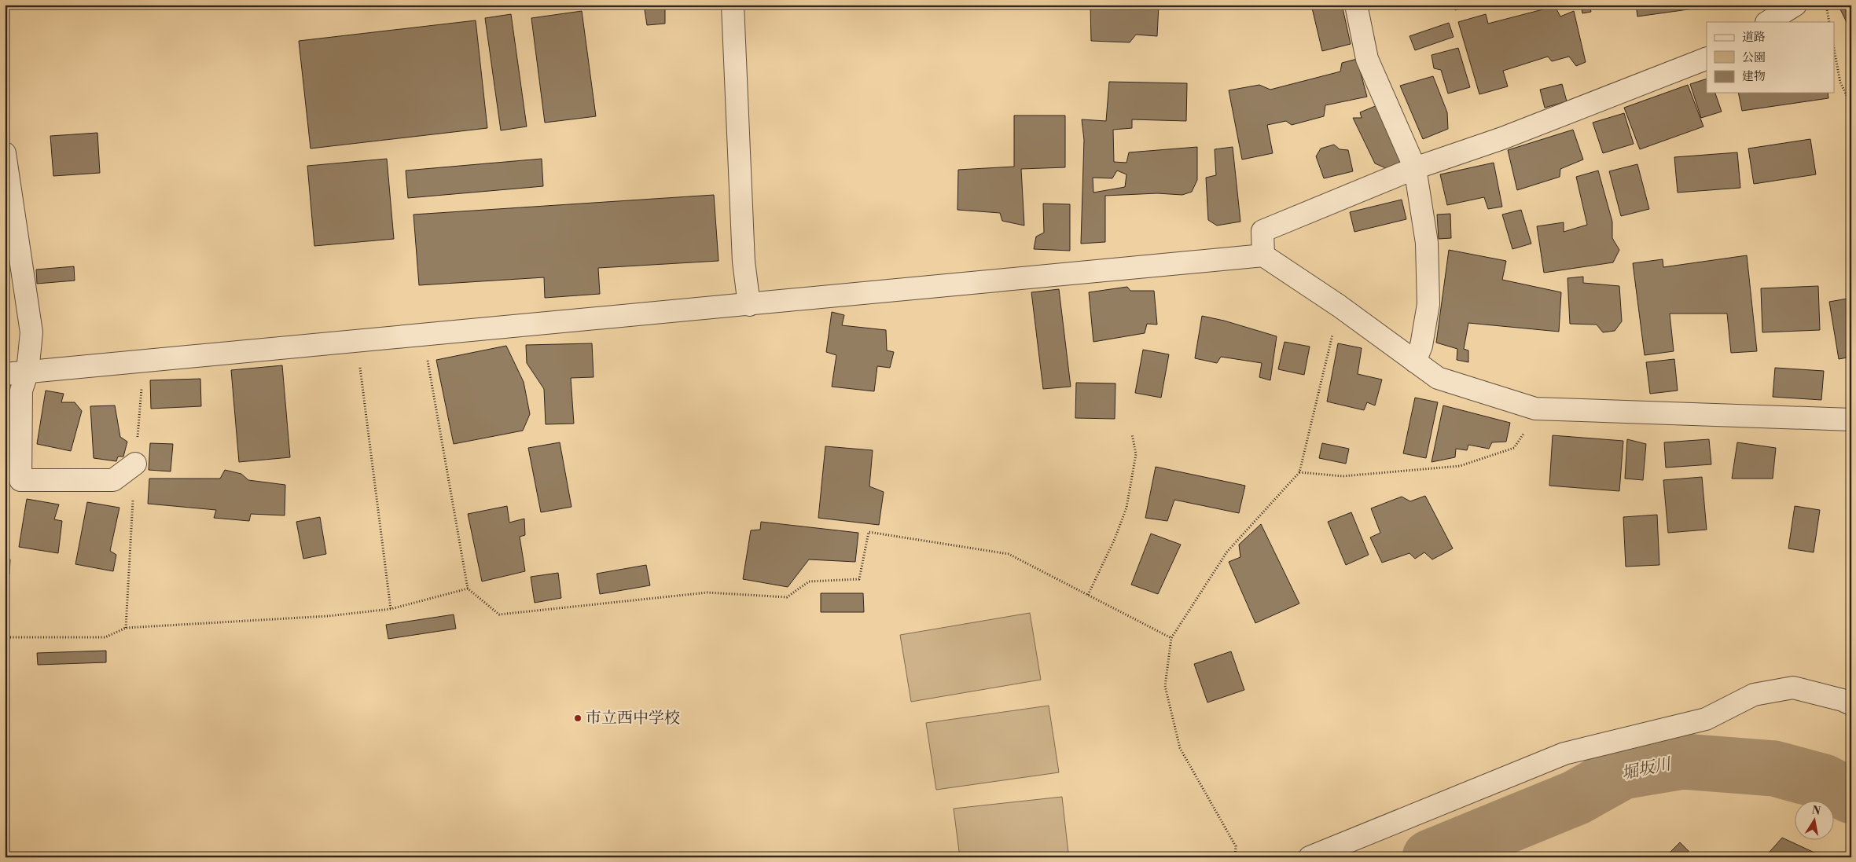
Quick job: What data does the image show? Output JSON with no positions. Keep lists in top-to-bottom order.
{
  "water": ["堀坂川"],
  "places": ["市立西中学校"],
  "legend": ["道路", "公園", "建物"],
  "north": "top"
}
